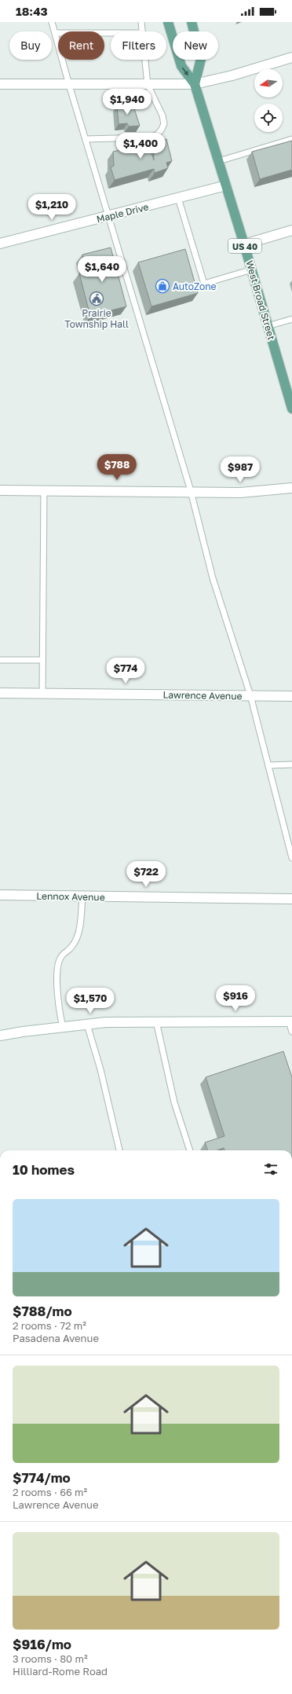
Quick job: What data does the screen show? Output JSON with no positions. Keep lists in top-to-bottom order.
{
  "streets": {
    "main road": ["US 40", "West Broad Street"],
    "street": ["Maple Drive", "Lawrence Avenue", "Lennox Avenue"]
  },
  "crossings": [
    ["Maple Drive", "West Broad Street"]
  ],
  "places": {
    "shop": ["AutoZone"],
    "public building": ["Prairie Township Hall"]
  },
  "north": "left",
  "page": {
    "status": "18:43",
    "chip": [
      "Buy",
      "Rent",
      "Filters",
      "New"
    ],
    "price": [
      "$1,940",
      "$1,400",
      "$1,210",
      "$1,640",
      "$788",
      "$987",
      "$774",
      "$722",
      "$916",
      "$1,570"
    ],
    "heading": "10 homes",
    "list": [
      {
        "name": "$788/mo",
        "note": "2 rooms · 72 m² · Pasadena Avenue"
      },
      {
        "name": "$774/mo",
        "note": "2 rooms · 66 m² · Lawrence Avenue"
      },
      {
        "name": "$916/mo",
        "note": "3 rooms · 80 m² · Hilliard-Rome Road"
      }
    ]
  }
}
